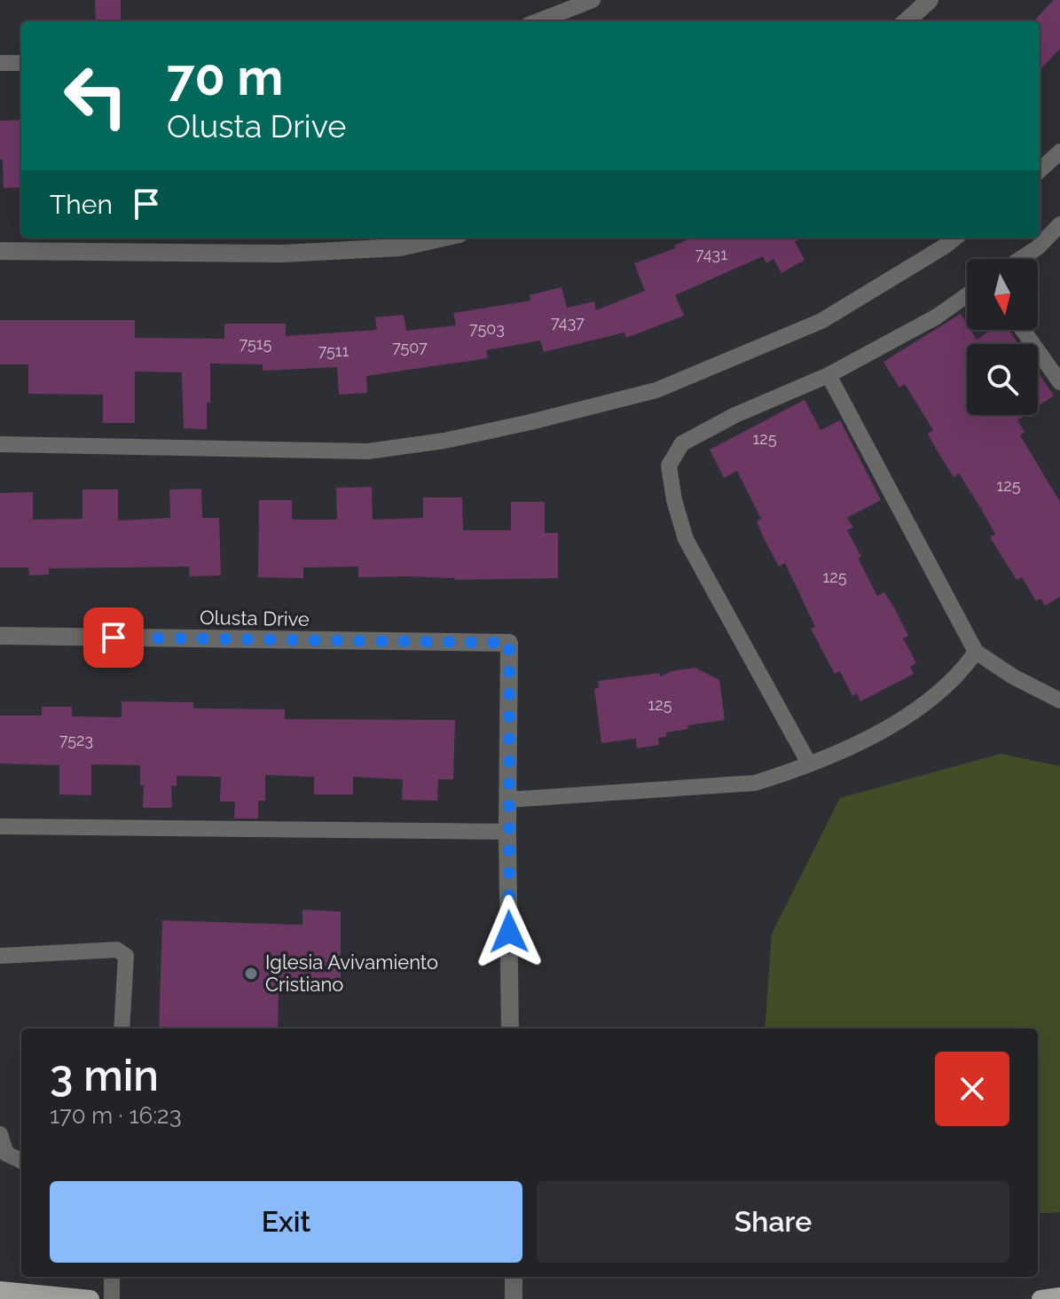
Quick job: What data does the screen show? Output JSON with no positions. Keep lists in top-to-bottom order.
{
  "streets": {
    "street": ["Olusta Drive"]
  },
  "places": ["Iglesia Avivamiento Cristiano"],
  "house_numbers": [
    "7431",
    "7437",
    "7503",
    "7515",
    "7507",
    "7511",
    "125",
    "125",
    "125",
    "125",
    "7523"
  ],
  "north": "bottom",
  "page": {
    "turn": ["70 m", "Olusta Drive"],
    "then": "Then",
    "heading": ["3 min", "170 m · 16:23"],
    "buttons": ["Exit", "Share"]
  }
}
